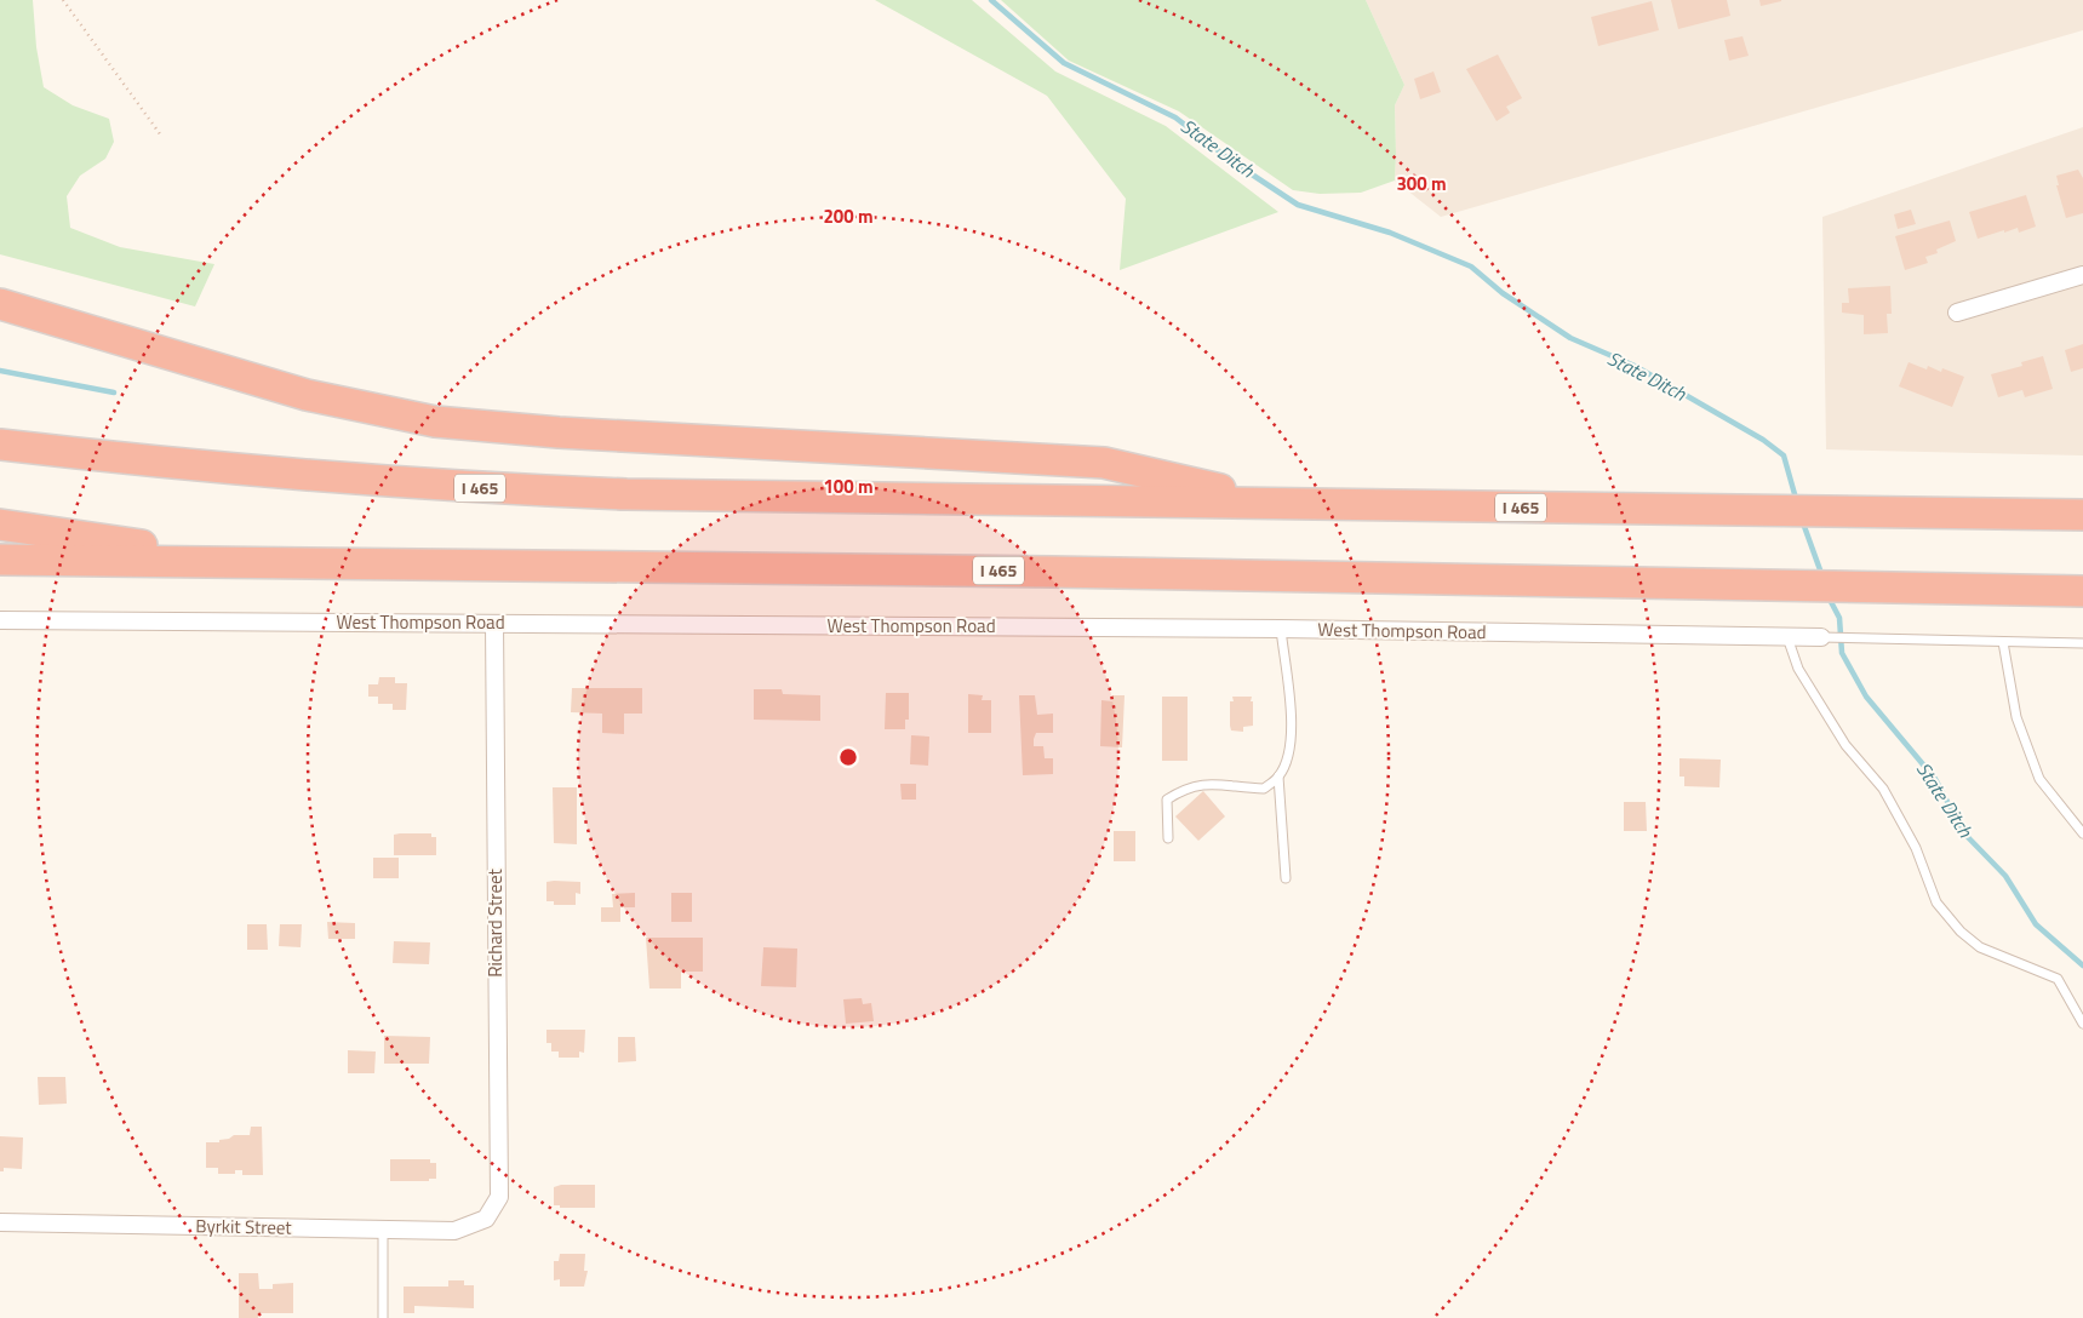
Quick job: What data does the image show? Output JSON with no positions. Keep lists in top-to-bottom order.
{
  "streets": {
    "highway": ["I 465"],
    "street": ["West Thompson Road", "Richard Street", "Byrkit Street"]
  },
  "crossings": [
    ["West Thompson Road", "Richard Street"],
    ["Richard Street", "Byrkit Street"]
  ],
  "water": ["State Ditch"],
  "rings": ["300 m", "200 m", "100 m"]
}
